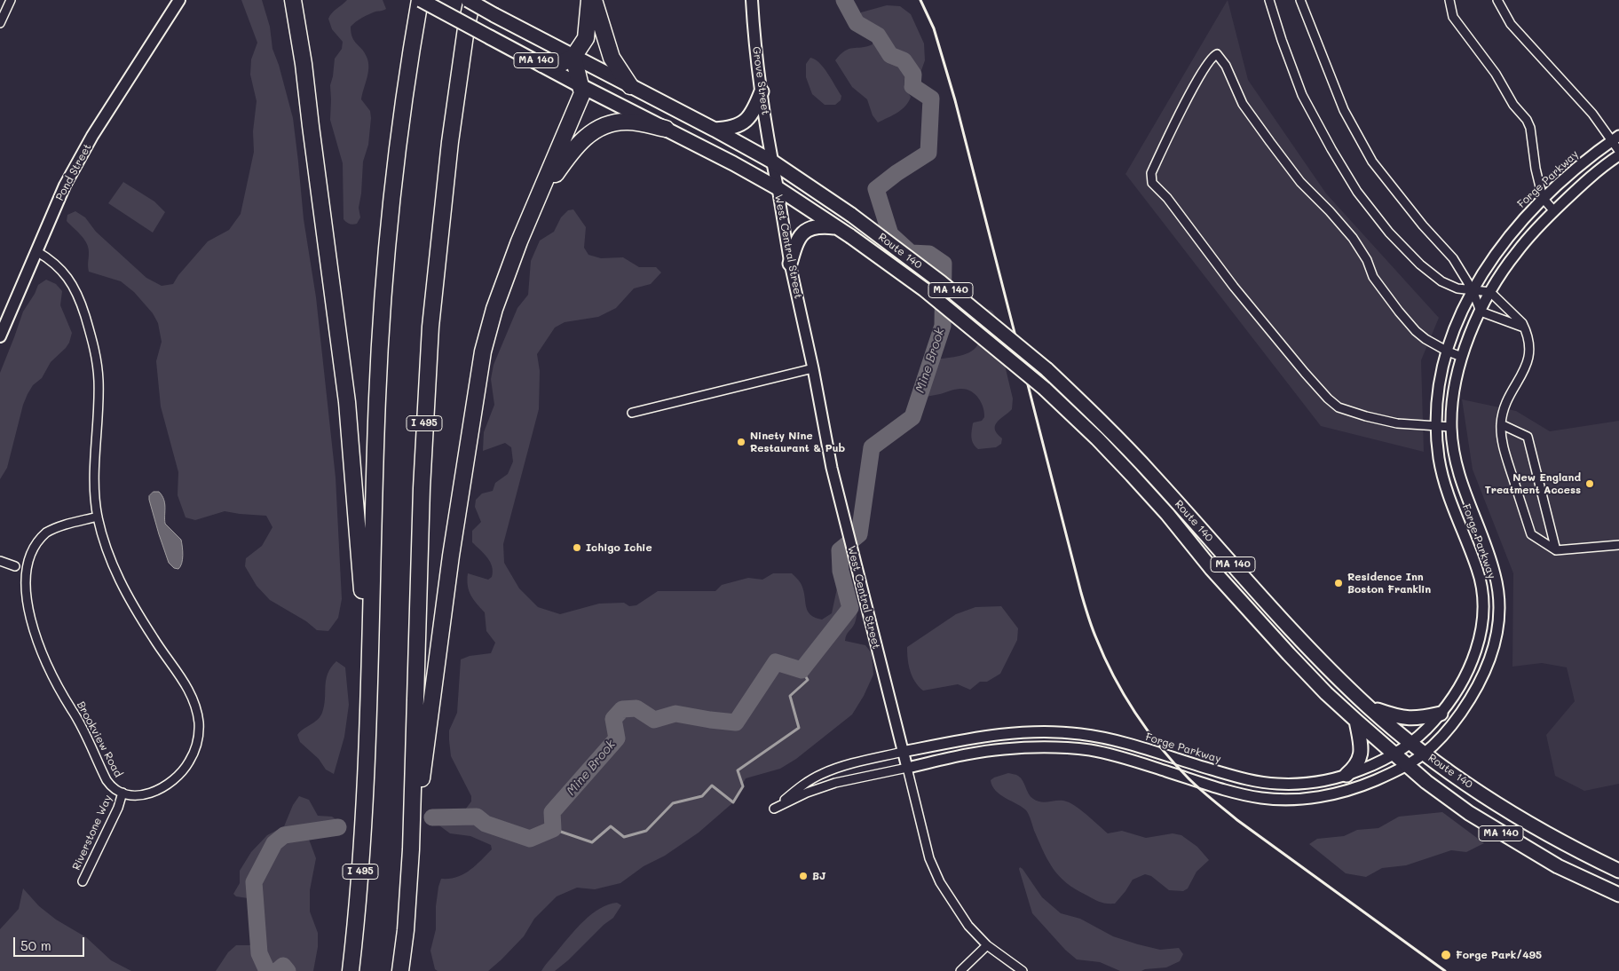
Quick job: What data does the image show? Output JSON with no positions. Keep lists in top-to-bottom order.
{
  "streets": {
    "highway": ["I 495"],
    "main road": [
      "MA 140",
      "Grove Street",
      "Pond Street",
      "West Central Street",
      "Route 140"
    ],
    "street": ["Forge Parkway", "Brookview Road", "Riverstone Way"]
  },
  "crossings": [
    ["MA 140", "Grove Street"],
    ["MA 140", "West Central Street"],
    ["MA 140", "Route 140"],
    ["Grove Street", "West Central Street"],
    ["Grove Street", "Route 140"],
    ["Pond Street", "Brookview Road"],
    ["Forge Parkway", "West Central Street"],
    ["Forge Parkway", "Route 140"],
    ["West Central Street", "Route 140"],
    ["West Central Street", "I 495"],
    ["Brookview Road", "Riverstone Way"]
  ],
  "water": ["Mine Brook"],
  "places": [
    "Ninety Nine Restaurant & Pub",
    "New England Treatment Access",
    "Ichigo Ichie",
    "Residence Inn Boston Franklin",
    "BJ",
    "Forge Park/495"
  ],
  "scale_bar": "50 m"
}
